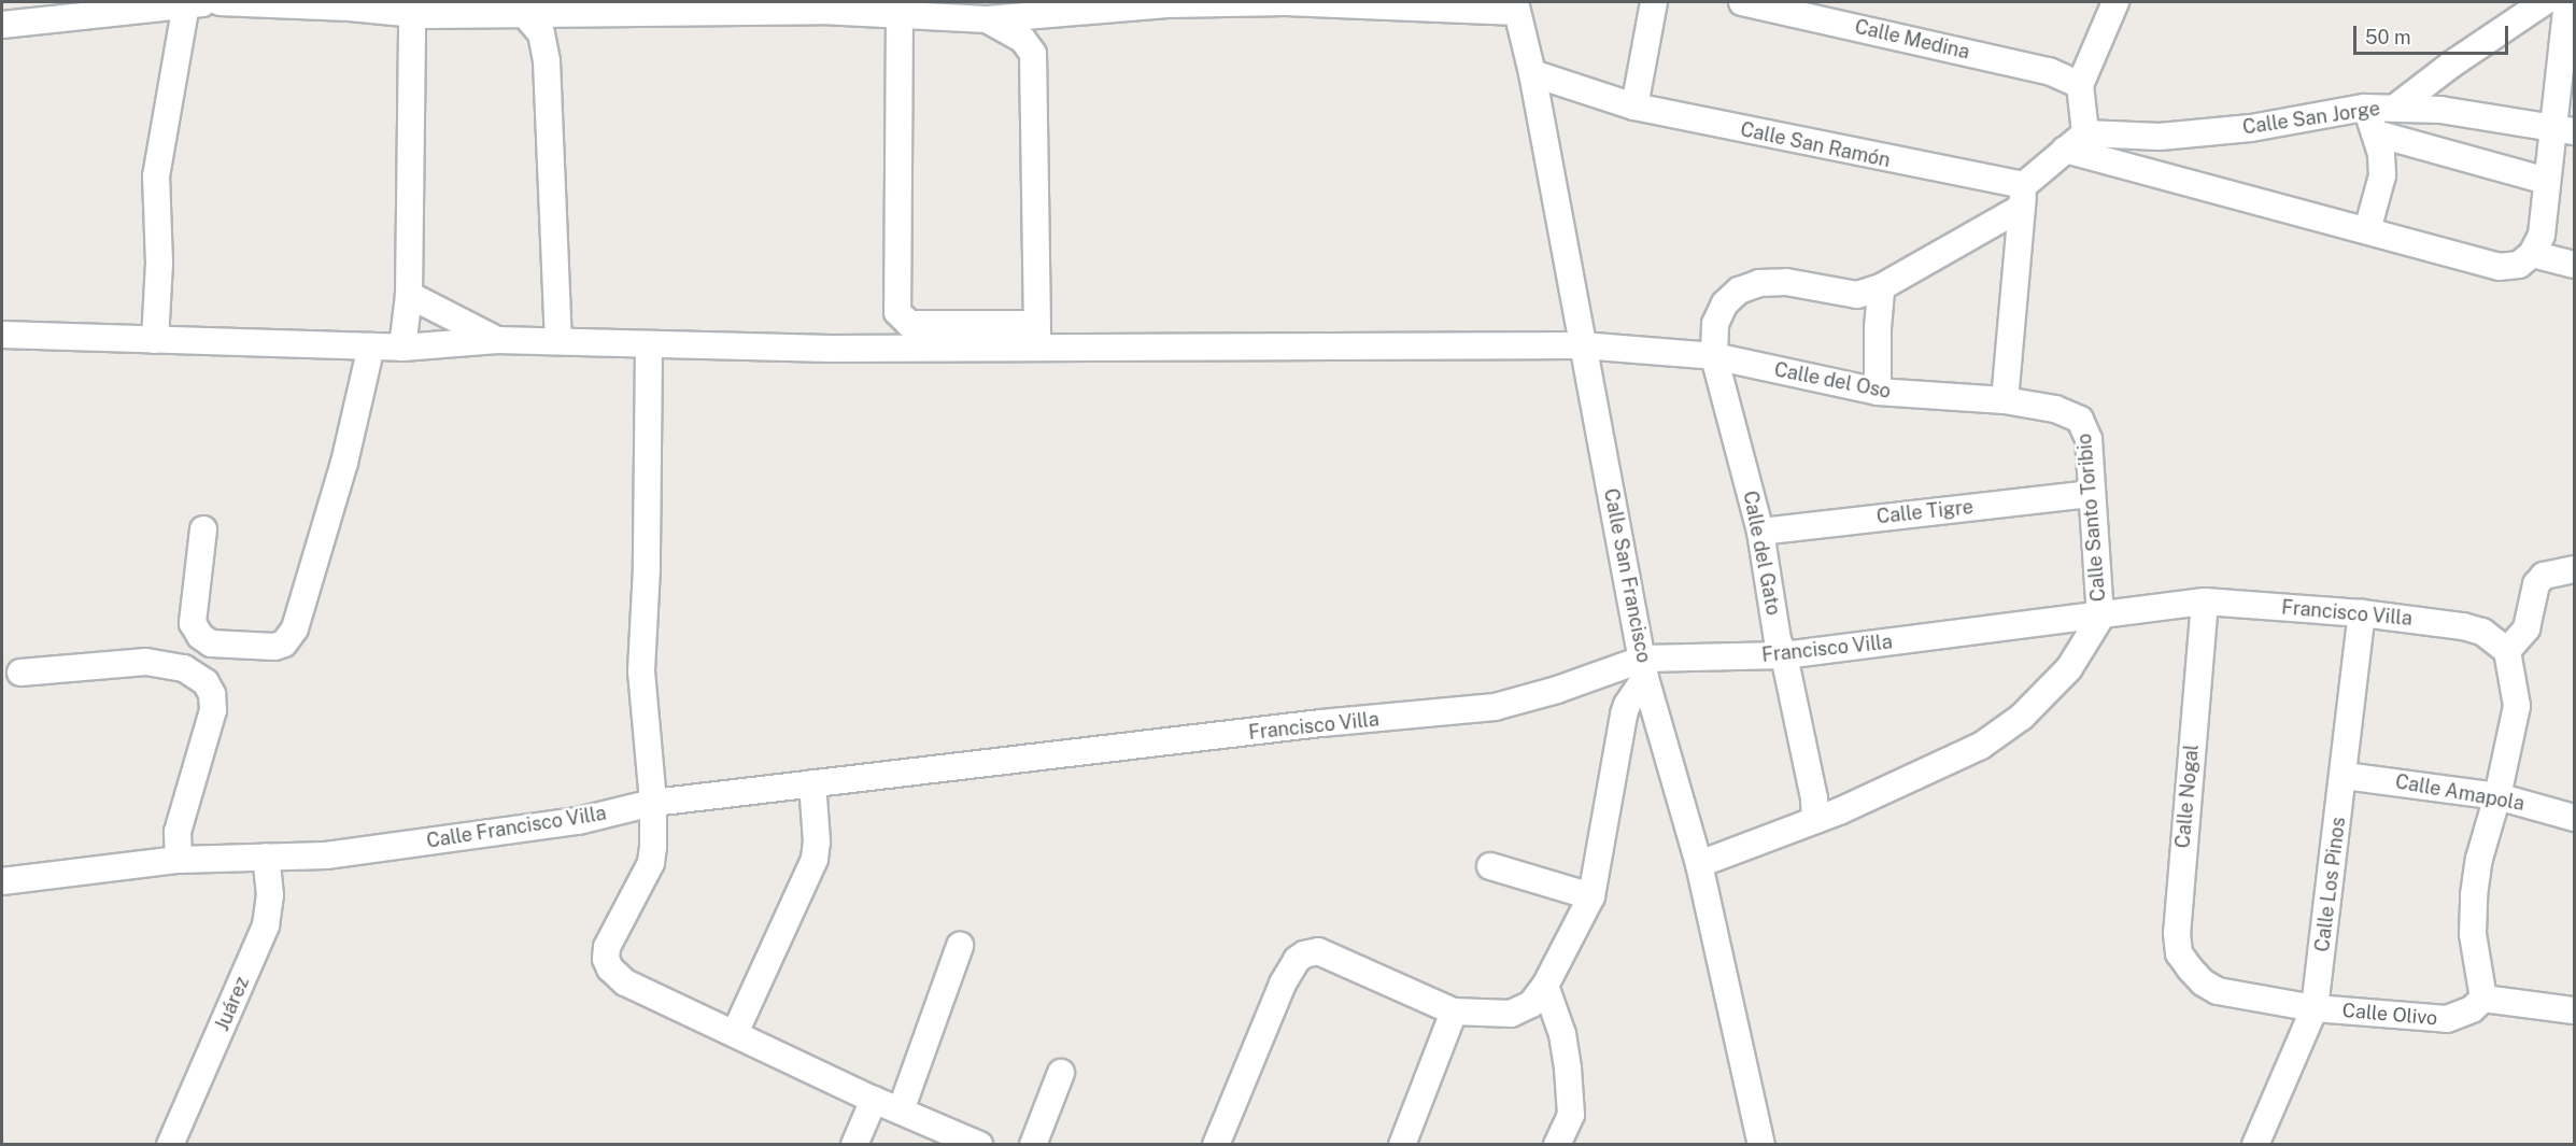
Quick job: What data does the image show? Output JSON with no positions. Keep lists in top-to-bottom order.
{
  "streets": {
    "street": [
      "Calle Medina",
      "Calle San Jorge",
      "Calle San Ramón",
      "Calle del Oso",
      "Calle Tigre",
      "Calle Santo Toribio",
      "Calle del Gato",
      "Calle San Francisco",
      "Francisco Villa",
      "Calle Amapola",
      "Calle Nogal",
      "Calle Francisco Villa",
      "Calle Los Pinos",
      "Juárez",
      "Calle Olivo"
    ]
  },
  "crossings": [
    ["Calle San Ramón", "Calle del Gato"],
    ["Calle San Ramón", "Calle San Francisco"],
    ["Calle del Oso", "Calle Santo Toribio"],
    ["Calle del Oso", "Calle del Gato"],
    ["Calle del Oso", "Calle San Francisco"],
    ["Calle Tigre", "Calle Santo Toribio"],
    ["Calle Tigre", "Calle del Gato"],
    ["Calle Santo Toribio", "Francisco Villa"],
    ["Calle del Gato", "Francisco Villa"],
    ["Calle San Francisco", "Francisco Villa"],
    ["Francisco Villa", "Calle Nogal"],
    ["Francisco Villa", "Calle Francisco Villa"],
    ["Francisco Villa", "Calle Los Pinos"],
    ["Calle Amapola", "Calle Los Pinos"],
    ["Calle Nogal", "Calle Olivo"],
    ["Calle Francisco Villa", "Juárez"],
    ["Calle Los Pinos", "Calle Olivo"]
  ],
  "scale_bar": "50 m"
}
